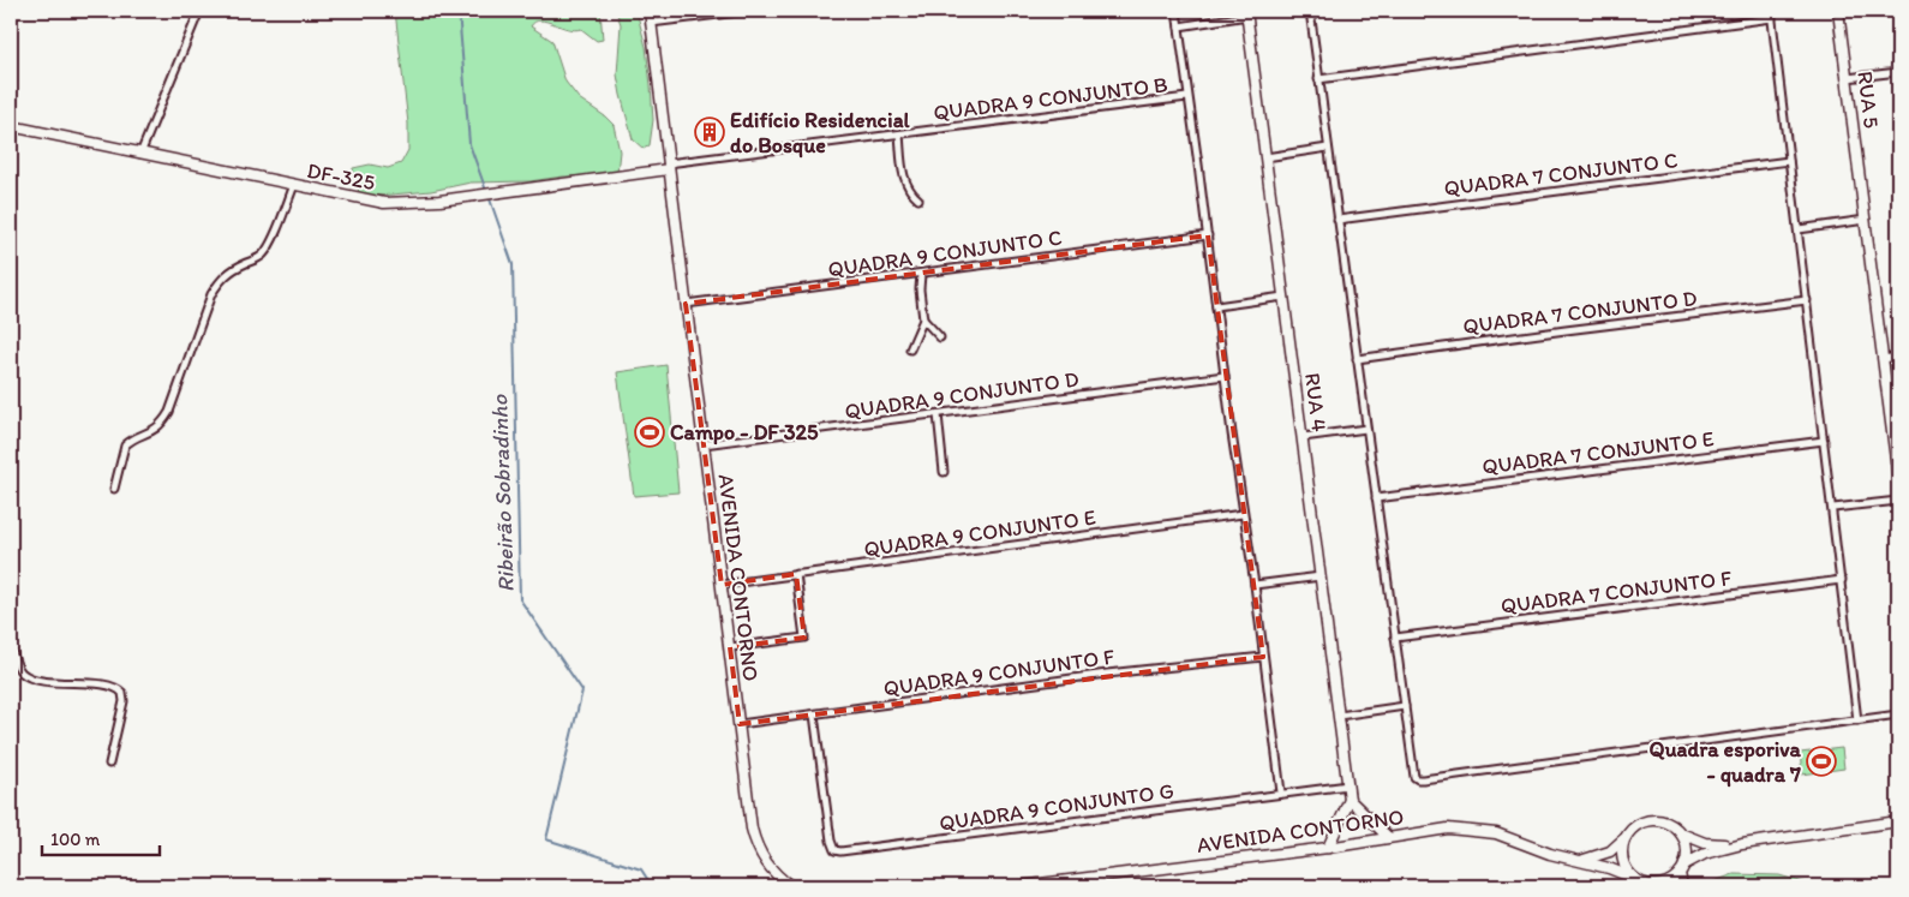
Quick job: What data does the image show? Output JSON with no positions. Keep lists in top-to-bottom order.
{
  "streets": {
    "main road": [
      "RUA 5",
      "DF-325",
      "RUA 4",
      "AVENIDA CONTORNO"
    ],
    "street": [
      "QUADRA 9 CONJUNTO B",
      "QUADRA 7 CONJUNTO C",
      "QUADRA 9 CONJUNTO C",
      "QUADRA 7 CONJUNTO D",
      "QUADRA 9 CONJUNTO D",
      "QUADRA 7 CONJUNTO E",
      "QUADRA 9 CONJUNTO E",
      "QUADRA 7 CONJUNTO F",
      "QUADRA 9 CONJUNTO F",
      "QUADRA 9 CONJUNTO G"
    ]
  },
  "crossings": [
    ["QUADRA 9 CONJUNTO B", "DF-325"],
    ["QUADRA 9 CONJUNTO B", "AVENIDA CONTORNO"],
    ["DF-325", "AVENIDA CONTORNO"],
    ["QUADRA 9 CONJUNTO C", "AVENIDA CONTORNO"],
    ["QUADRA 9 CONJUNTO D", "AVENIDA CONTORNO"],
    ["RUA 4", "AVENIDA CONTORNO"],
    ["RUA 4", "QUADRA 9 CONJUNTO G"],
    ["QUADRA 9 CONJUNTO E", "AVENIDA CONTORNO"],
    ["AVENIDA CONTORNO", "QUADRA 9 CONJUNTO F"],
    ["QUADRA 9 CONJUNTO F", "QUADRA 9 CONJUNTO G"]
  ],
  "water": ["Ribeirão Sobradinho"],
  "places": {
    "building": ["Edifício Residencial do Bosque"],
    "sports": ["Campo - DF 325", "Quadra esporiva - quadra 7"]
  },
  "scale_bar": "100 m"
}
